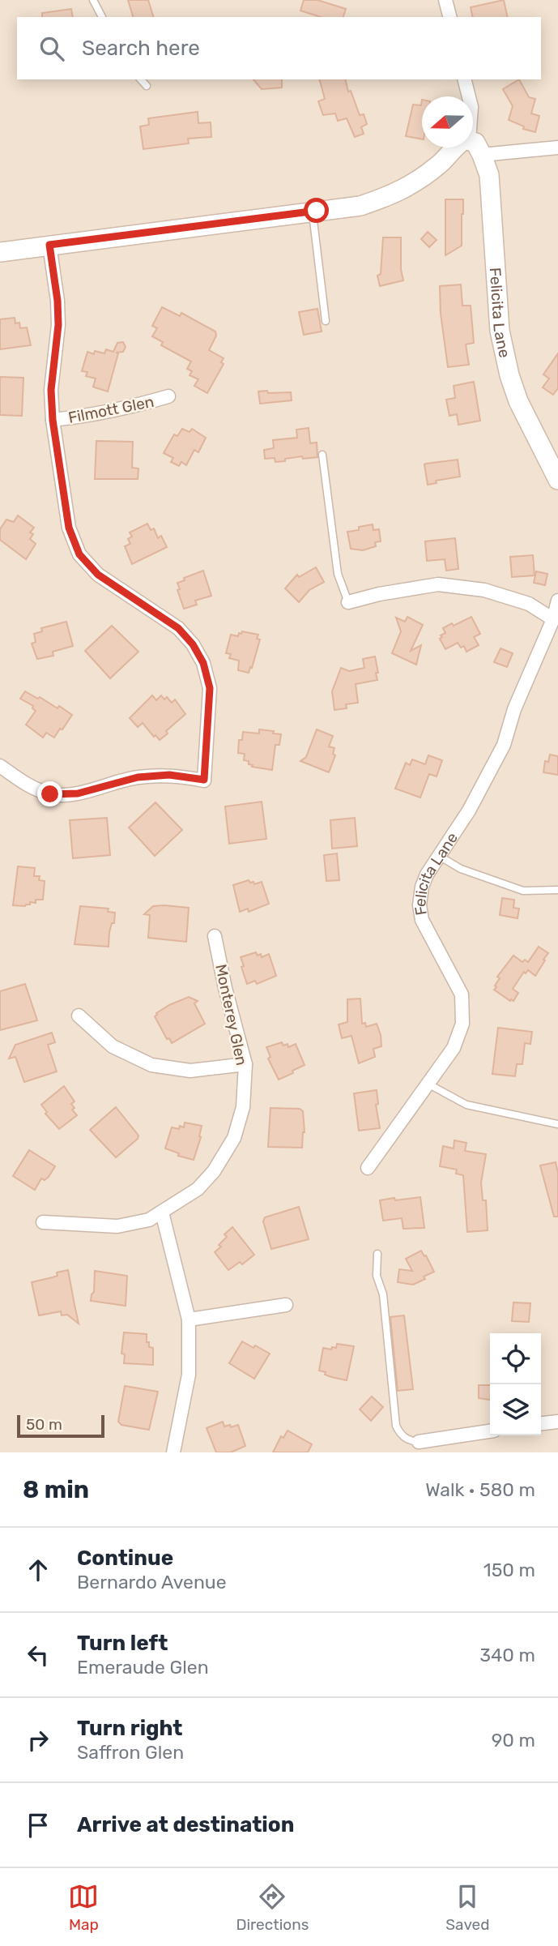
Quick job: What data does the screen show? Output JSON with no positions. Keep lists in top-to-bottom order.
{
  "streets": {
    "street": ["Felicita Lane", "Filmott Glen", "Monterey Glen"]
  },
  "scale_bar": "50 m",
  "north": "left",
  "page": {
    "search": "Search here",
    "scale": "50 m",
    "heading": ["8 min", "Walk · 580 m"],
    "list": [
      ["Continue", "Bernardo Avenue", "150 m"],
      ["Turn left", "Emeraude Glen", "340 m"],
      ["Turn right", "Saffron Glen", "90 m"],
      "Arrive at destination"
    ],
    "nav": ["Map", "Directions", "Saved"]
  }
}
